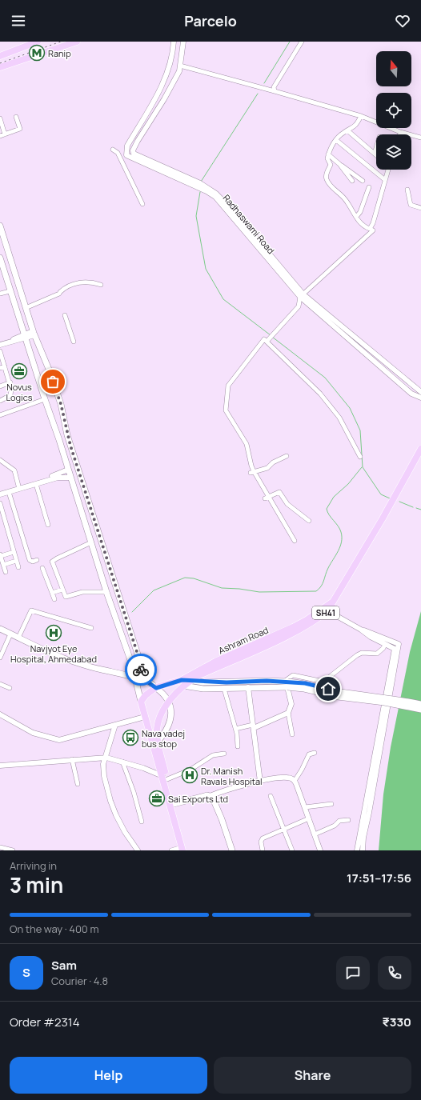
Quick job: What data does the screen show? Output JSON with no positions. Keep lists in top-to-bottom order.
{
  "streets": {
    "main road": ["SH41", "Ashram Road"],
    "street": ["Radhaswami Road"]
  },
  "places": {
    "metro station": ["Ranip"],
    "office": ["Novus Logics", "Sai Exports Ltd"],
    "hospital": ["Navjyot Eye Hospital, Ahmedabad", "Dr. Manish Ravals Hospital"],
    "bus stop": ["Nava vadej bus stop"]
  },
  "north": "top",
  "page": {
    "header": "Parcelo",
    "heading": ["3 min", "Arriving in", "17:51–17:56"],
    "panel": [
      "Sam",
      "Courier · 4.8",
      "Order #2314",
      "₹330"
    ],
    "bar": "On the way · 400 m",
    "round": "S",
    "buttons": ["Help", "Share"]
  }
}
